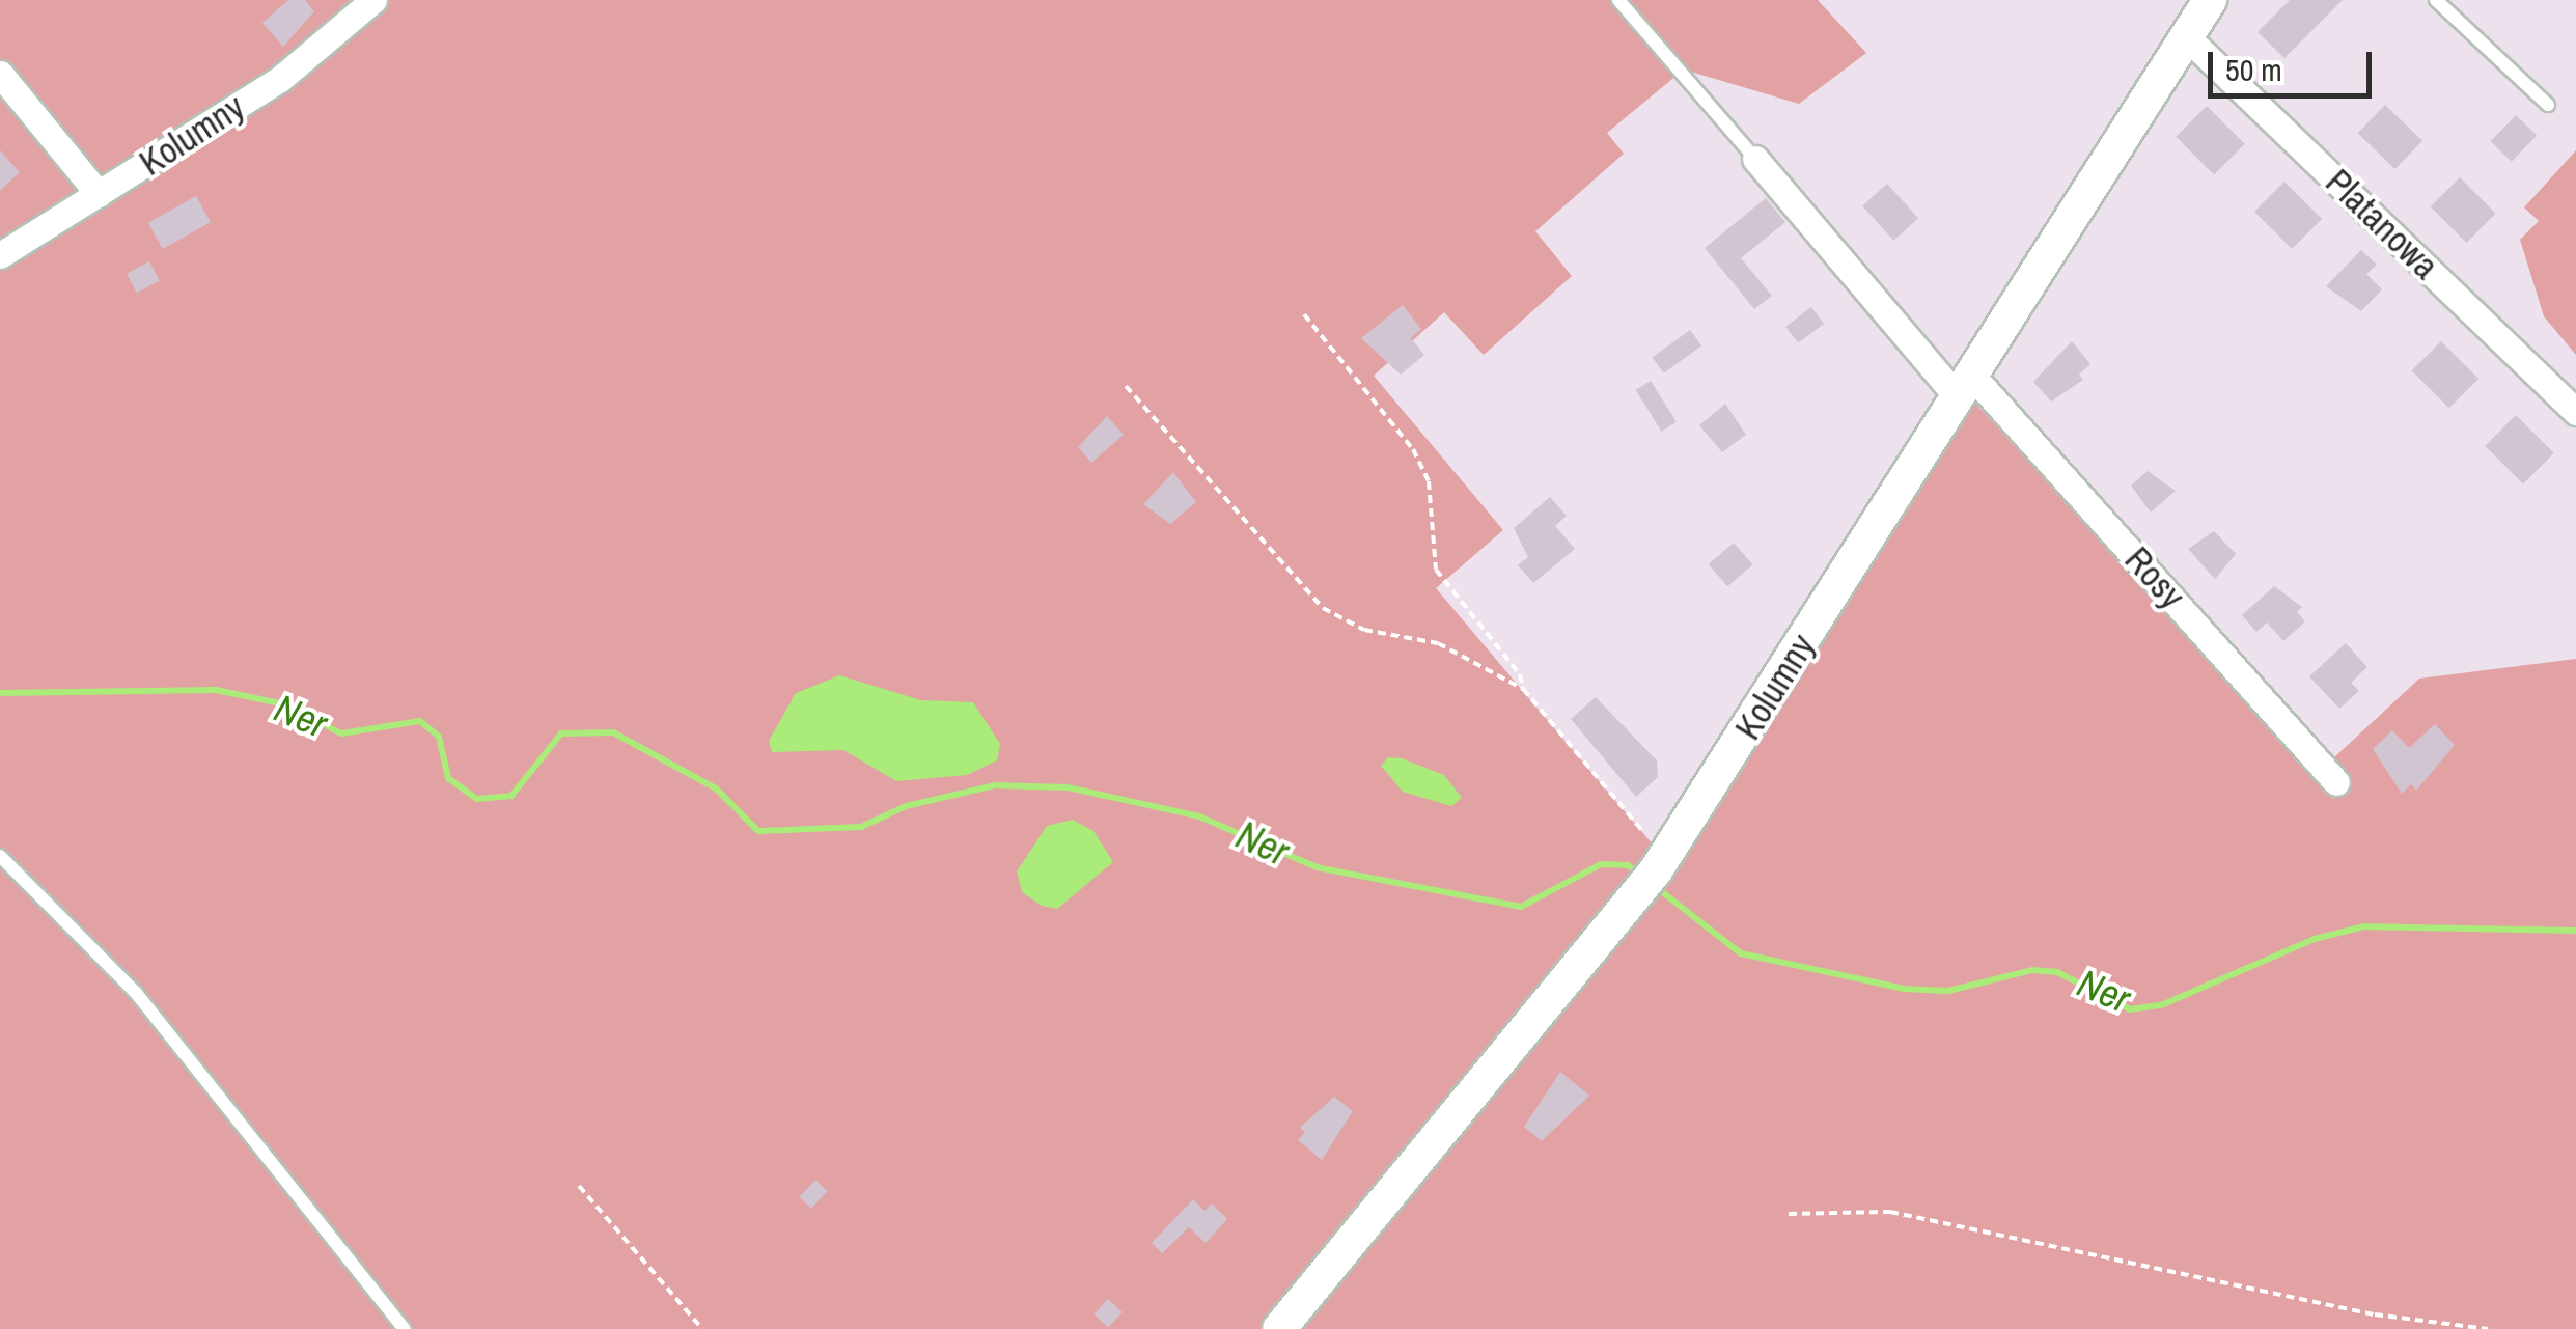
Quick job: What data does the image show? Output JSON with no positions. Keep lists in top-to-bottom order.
{
  "streets": {
    "street": ["Kolumny", "Platanowa", "Rosy"]
  },
  "crossings": [
    ["Kolumny", "Platanowa"],
    ["Kolumny", "Rosy"]
  ],
  "water": ["Ner"],
  "scale_bar": "50 m"
}
